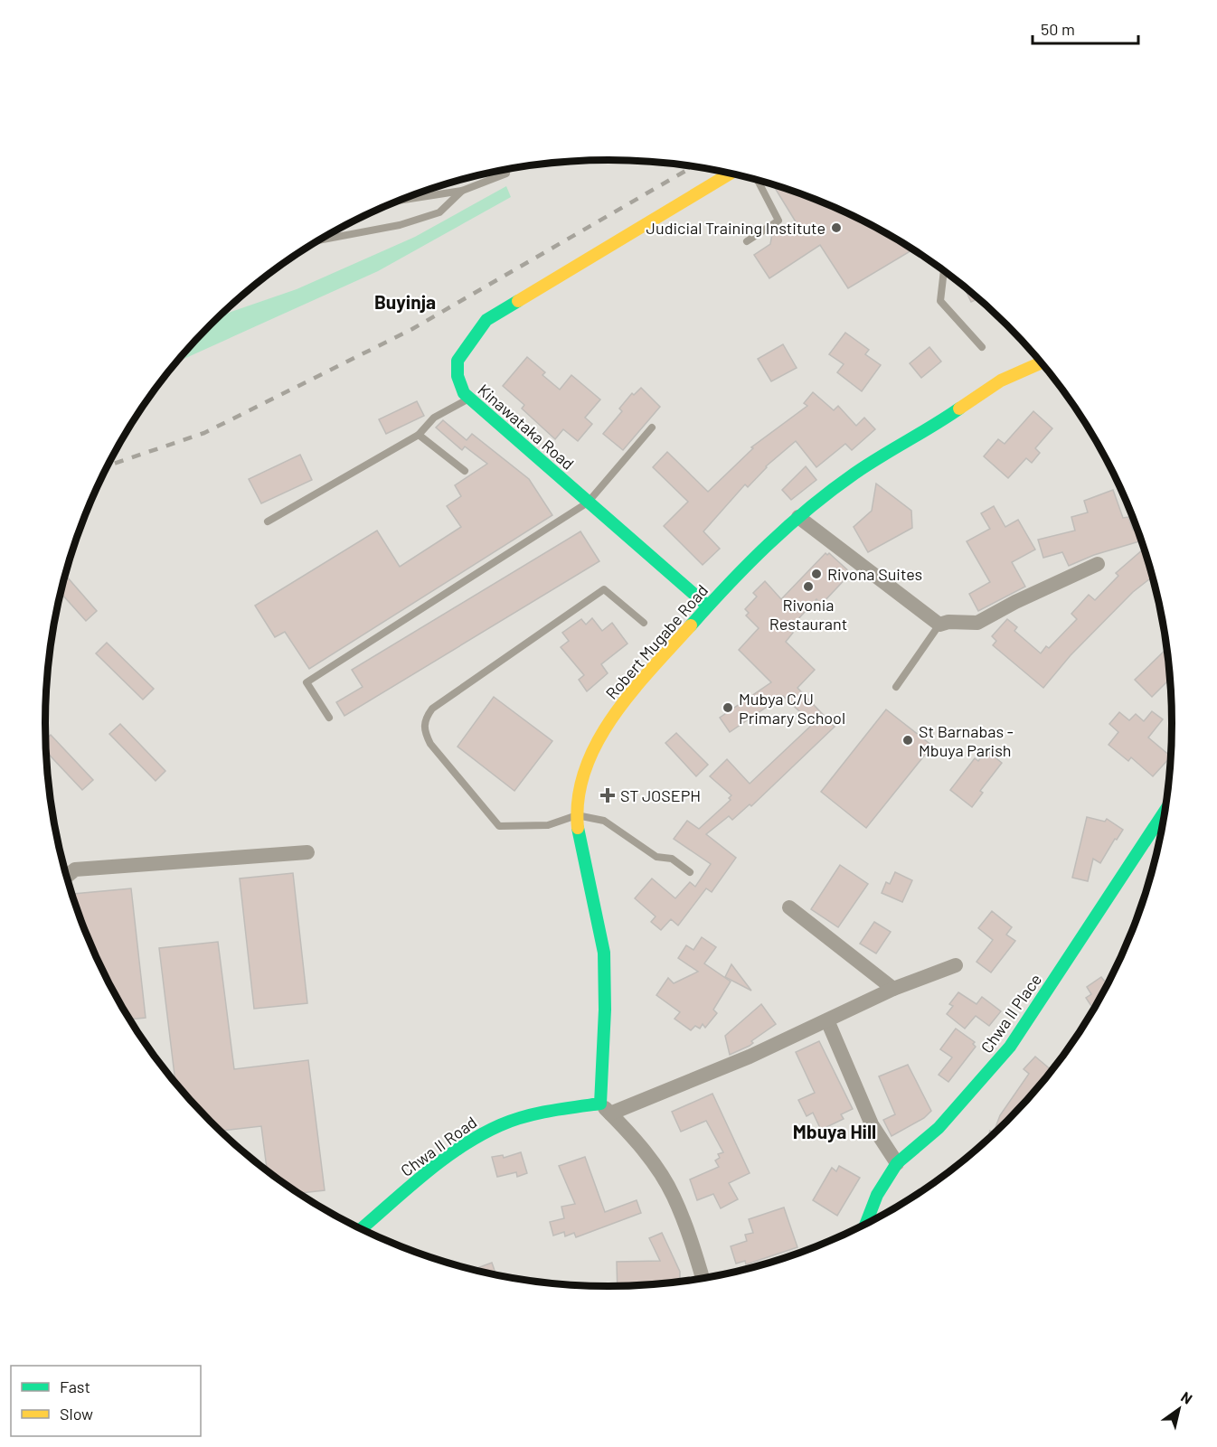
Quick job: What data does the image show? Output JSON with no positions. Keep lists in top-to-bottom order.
{
  "streets": {
    "street": [
      "Kinawataka Road",
      "Robert Mugabe Road",
      "Chwa II Place",
      "Chwa II Road"
    ]
  },
  "crossings": [
    ["Kinawataka Road", "Robert Mugabe Road"],
    ["Robert Mugabe Road", "Chwa II Road"]
  ],
  "districts": ["Buyinja", "Mbuya Hill"],
  "places": {
    "other": [
      "Judicial Training Institute",
      "Rivona Suites",
      "Rivonia Restaurant",
      "Mubya C/U Primary School",
      "St Barnabas - Mbuya Parish"
    ],
    "health": ["ST JOSEPH"]
  },
  "legend": ["Fast", "Slow"],
  "scale_bar": "50 m",
  "north": "top right"
}
